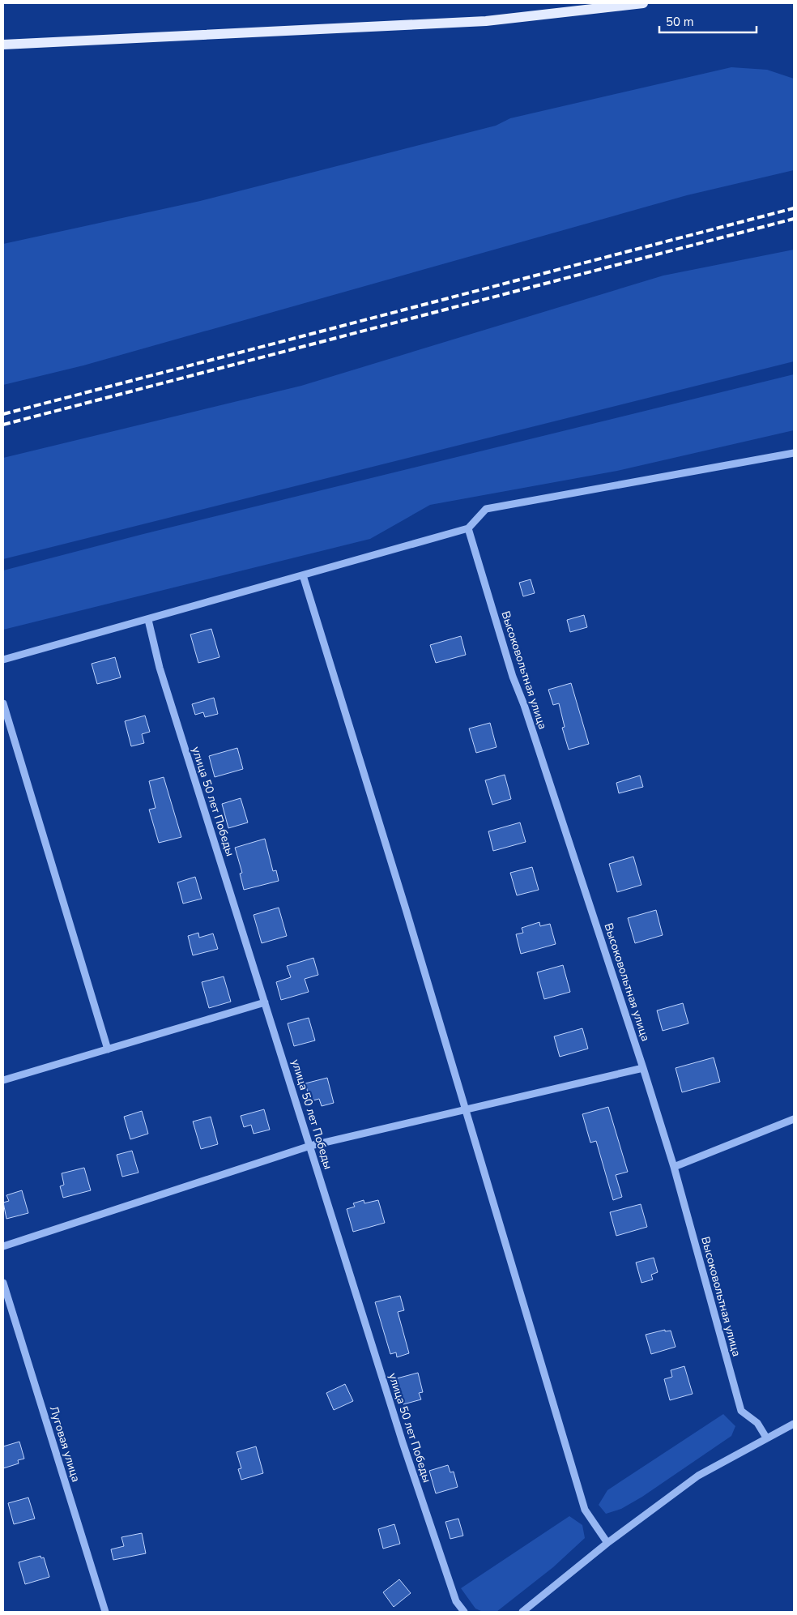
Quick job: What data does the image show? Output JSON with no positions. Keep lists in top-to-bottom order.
{
  "streets": {
    "street": ["Высоковольтная улица", "улица 50 лет Победы", "Луговая улица"]
  },
  "scale_bar": "50 m"
}
